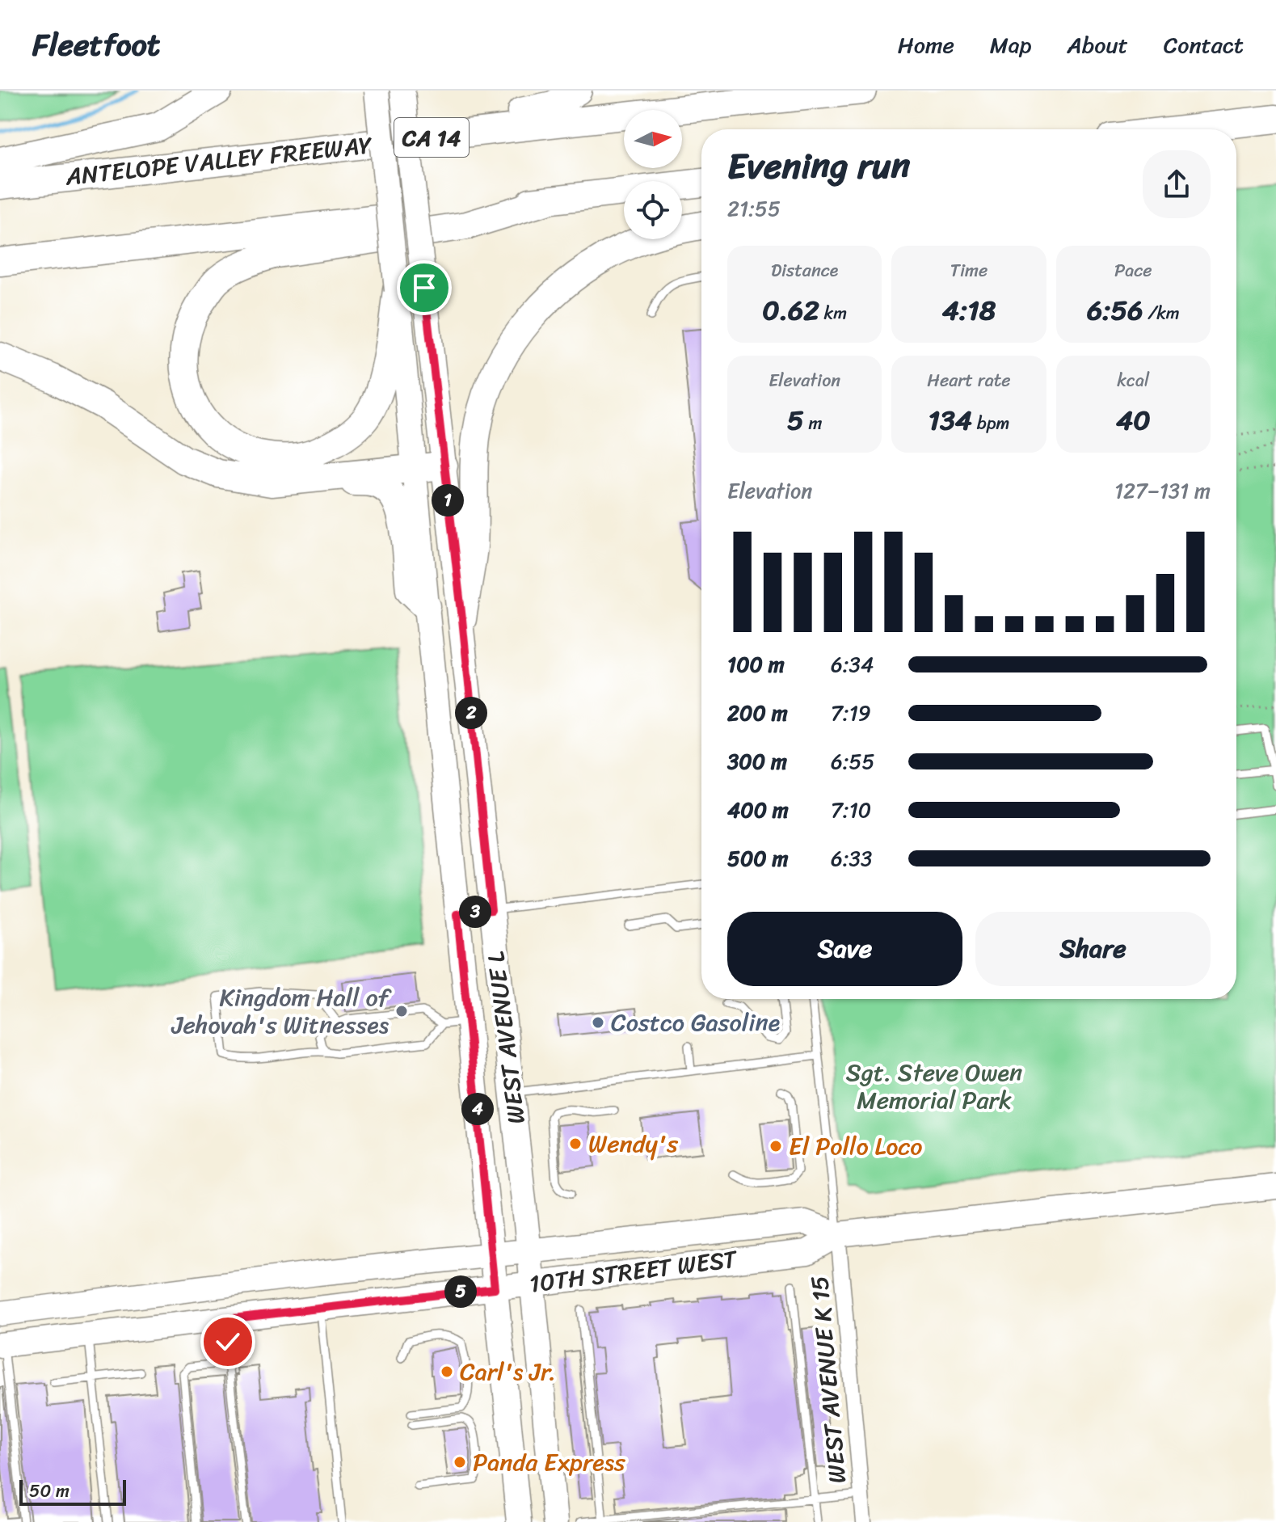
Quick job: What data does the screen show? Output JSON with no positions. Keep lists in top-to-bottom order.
{
  "streets": {
    "highway": ["CA 14", "ANTELOPE VALLEY FREEWAY"],
    "main road": ["WEST AVENUE L", "10TH STREET WEST"],
    "street": ["WEST AVENUE K 15"]
  },
  "crossings": [
    ["WEST AVENUE L", "10TH STREET WEST"],
    ["10TH STREET WEST", "WEST AVENUE K 15"]
  ],
  "parks": ["Sgt. Steve Owen Memorial Park"],
  "places": [
    "Kingdom Hall of Jehovah's Witnesses",
    "Costco Gasoline",
    "Wendy's",
    "El Pollo Loco",
    "Carl's Jr.",
    "Panda Express"
  ],
  "scale_bar": "50 m",
  "north": "right",
  "page": {
    "header": "Fleetfoot",
    "nav": [
      "Home",
      "Map",
      "About",
      "Contact"
    ],
    "heading": ["Evening run", "21:55"],
    "stats": [
      ["Distance", "0.62 km"],
      ["Time", "4:18"],
      ["Pace", "6:56 /km"],
      ["Elevation", "5 m"],
      ["Heart rate", "134 bpm"],
      ["kcal", "40"]
    ],
    "chart": ["Elevation", "127–131 m"],
    "pins": [
      "1",
      "2",
      "3",
      "4",
      "5"
    ],
    "list": [
      {
        "name": "100 m",
        "note": "6:34"
      },
      {
        "name": "200 m",
        "note": "7:19"
      },
      {
        "name": "300 m",
        "note": "6:55"
      },
      {
        "name": "400 m",
        "note": "7:10"
      },
      {
        "name": "500 m",
        "note": "6:33"
      }
    ],
    "buttons": ["Save", "Share"],
    "scale": "50 m"
  }
}
